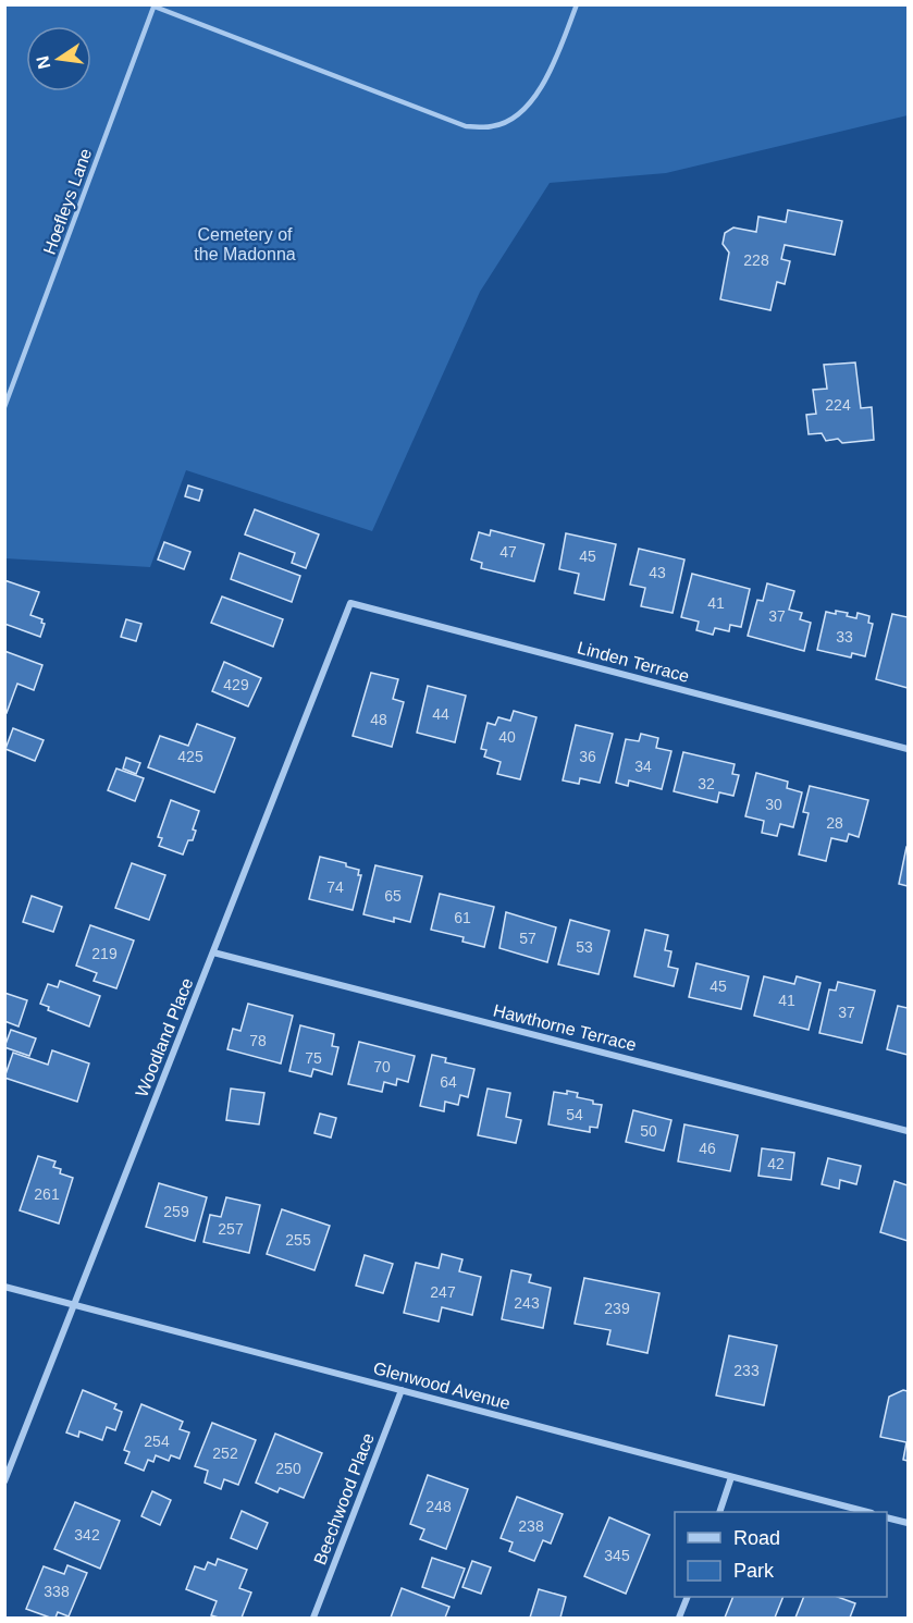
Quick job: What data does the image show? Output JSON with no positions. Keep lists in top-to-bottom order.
{
  "streets": {
    "street": [
      "Linden Terrace",
      "Hawthorne Terrace",
      "Woodland Place",
      "Glenwood Avenue",
      "Beechwood Place"
    ],
    "lane": ["Hoefleys Lane"]
  },
  "crossings": [
    ["Linden Terrace", "Woodland Place"],
    ["Hawthorne Terrace", "Woodland Place"],
    ["Woodland Place", "Glenwood Avenue"],
    ["Glenwood Avenue", "Beechwood Place"]
  ],
  "parks": ["Cemetery of the Madonna"],
  "house_numbers": [
    "228",
    "224",
    "47",
    "45",
    "43",
    "41",
    "37",
    "33",
    "429",
    "44",
    "48",
    "40",
    "425",
    "36",
    "34",
    "32",
    "30",
    "28",
    "74",
    "65",
    "61",
    "57",
    "53",
    "219",
    "45",
    "41",
    "37",
    "78",
    "75",
    "70",
    "64",
    "54",
    "50",
    "46",
    "42",
    "261",
    "259",
    "257",
    "255",
    "247",
    "243",
    "239",
    "233",
    "254",
    "252",
    "250",
    "248",
    "238",
    "342",
    "345",
    "338"
  ],
  "legend": ["Road", "Park"],
  "north": "left"
}
